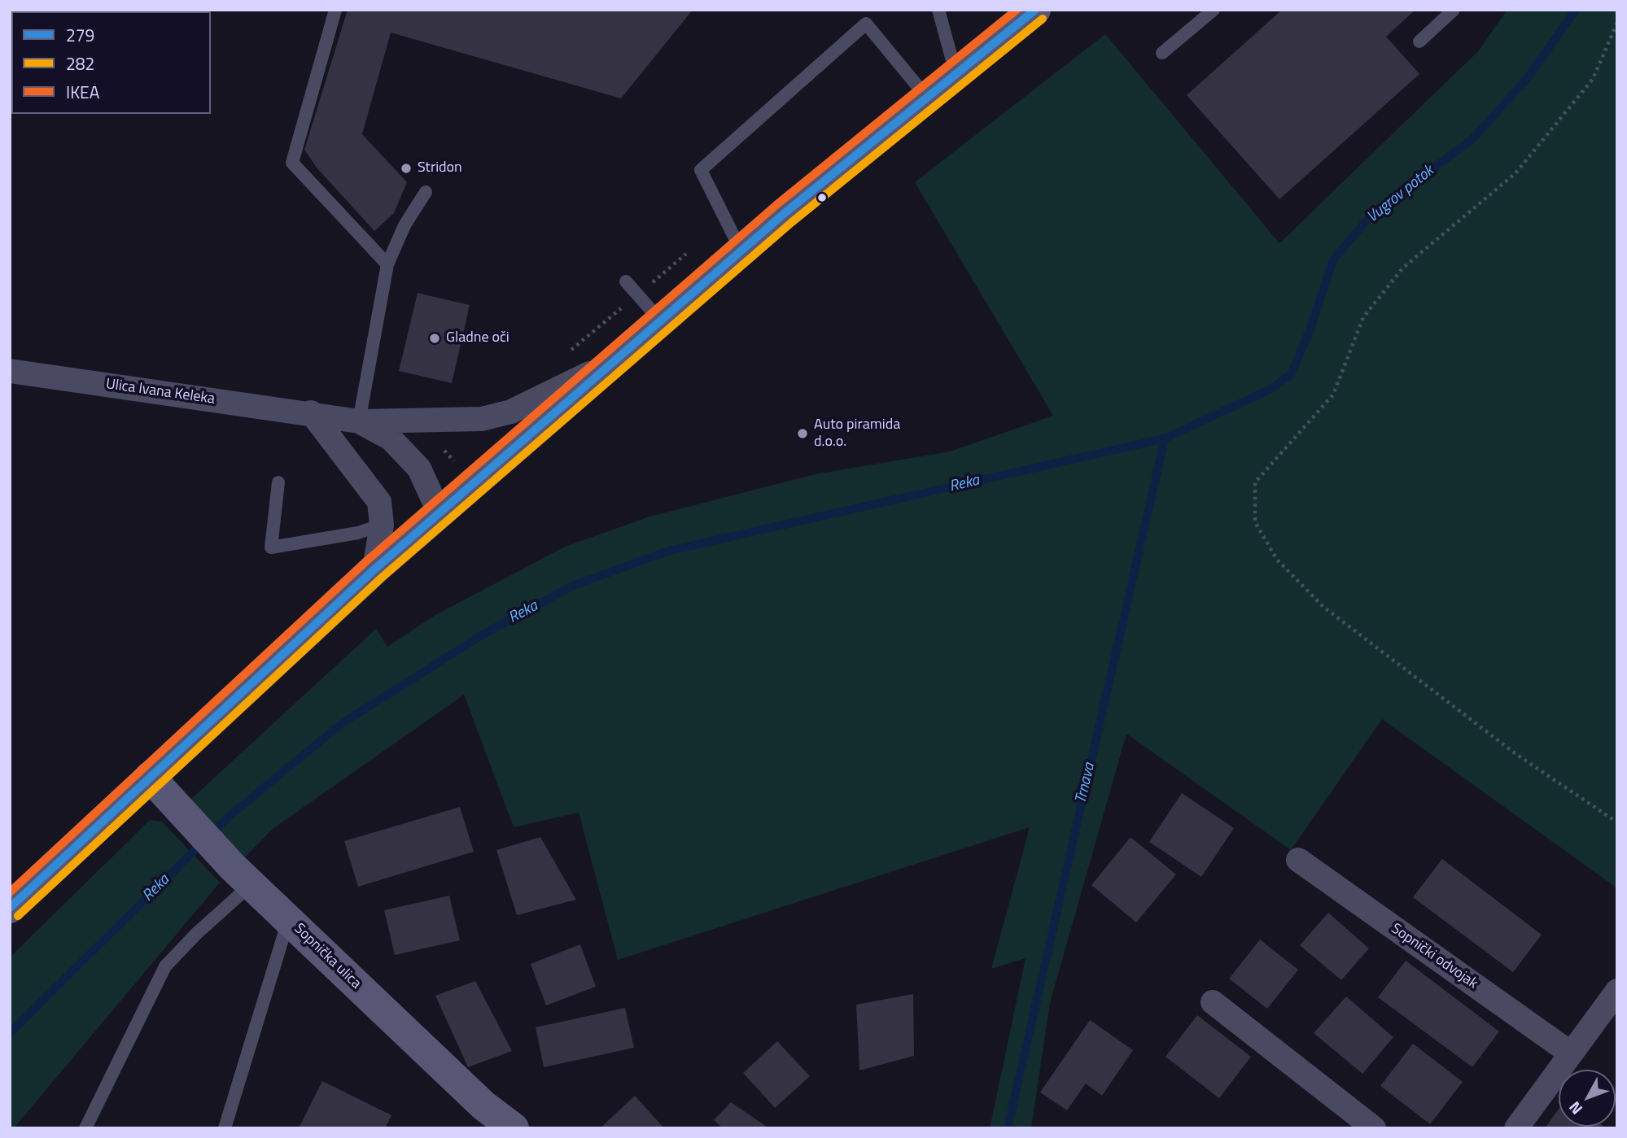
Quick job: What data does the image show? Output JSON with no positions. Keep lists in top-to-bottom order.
{
  "streets": {
    "main road": ["Sopnička ulica"],
    "street": ["Ulica Ivana Keleka", "Sopnički odvojak"]
  },
  "water": ["Vugrov potok", "Reka", "Trnava"],
  "places": ["Stridon", "Gladne oči", "Auto piramida d.o.o."],
  "lines": ["transit line 279", "transit line IKEA", "transit line 282"],
  "legend": ["279", "282", "IKEA"],
  "north": "bottom left"
}
